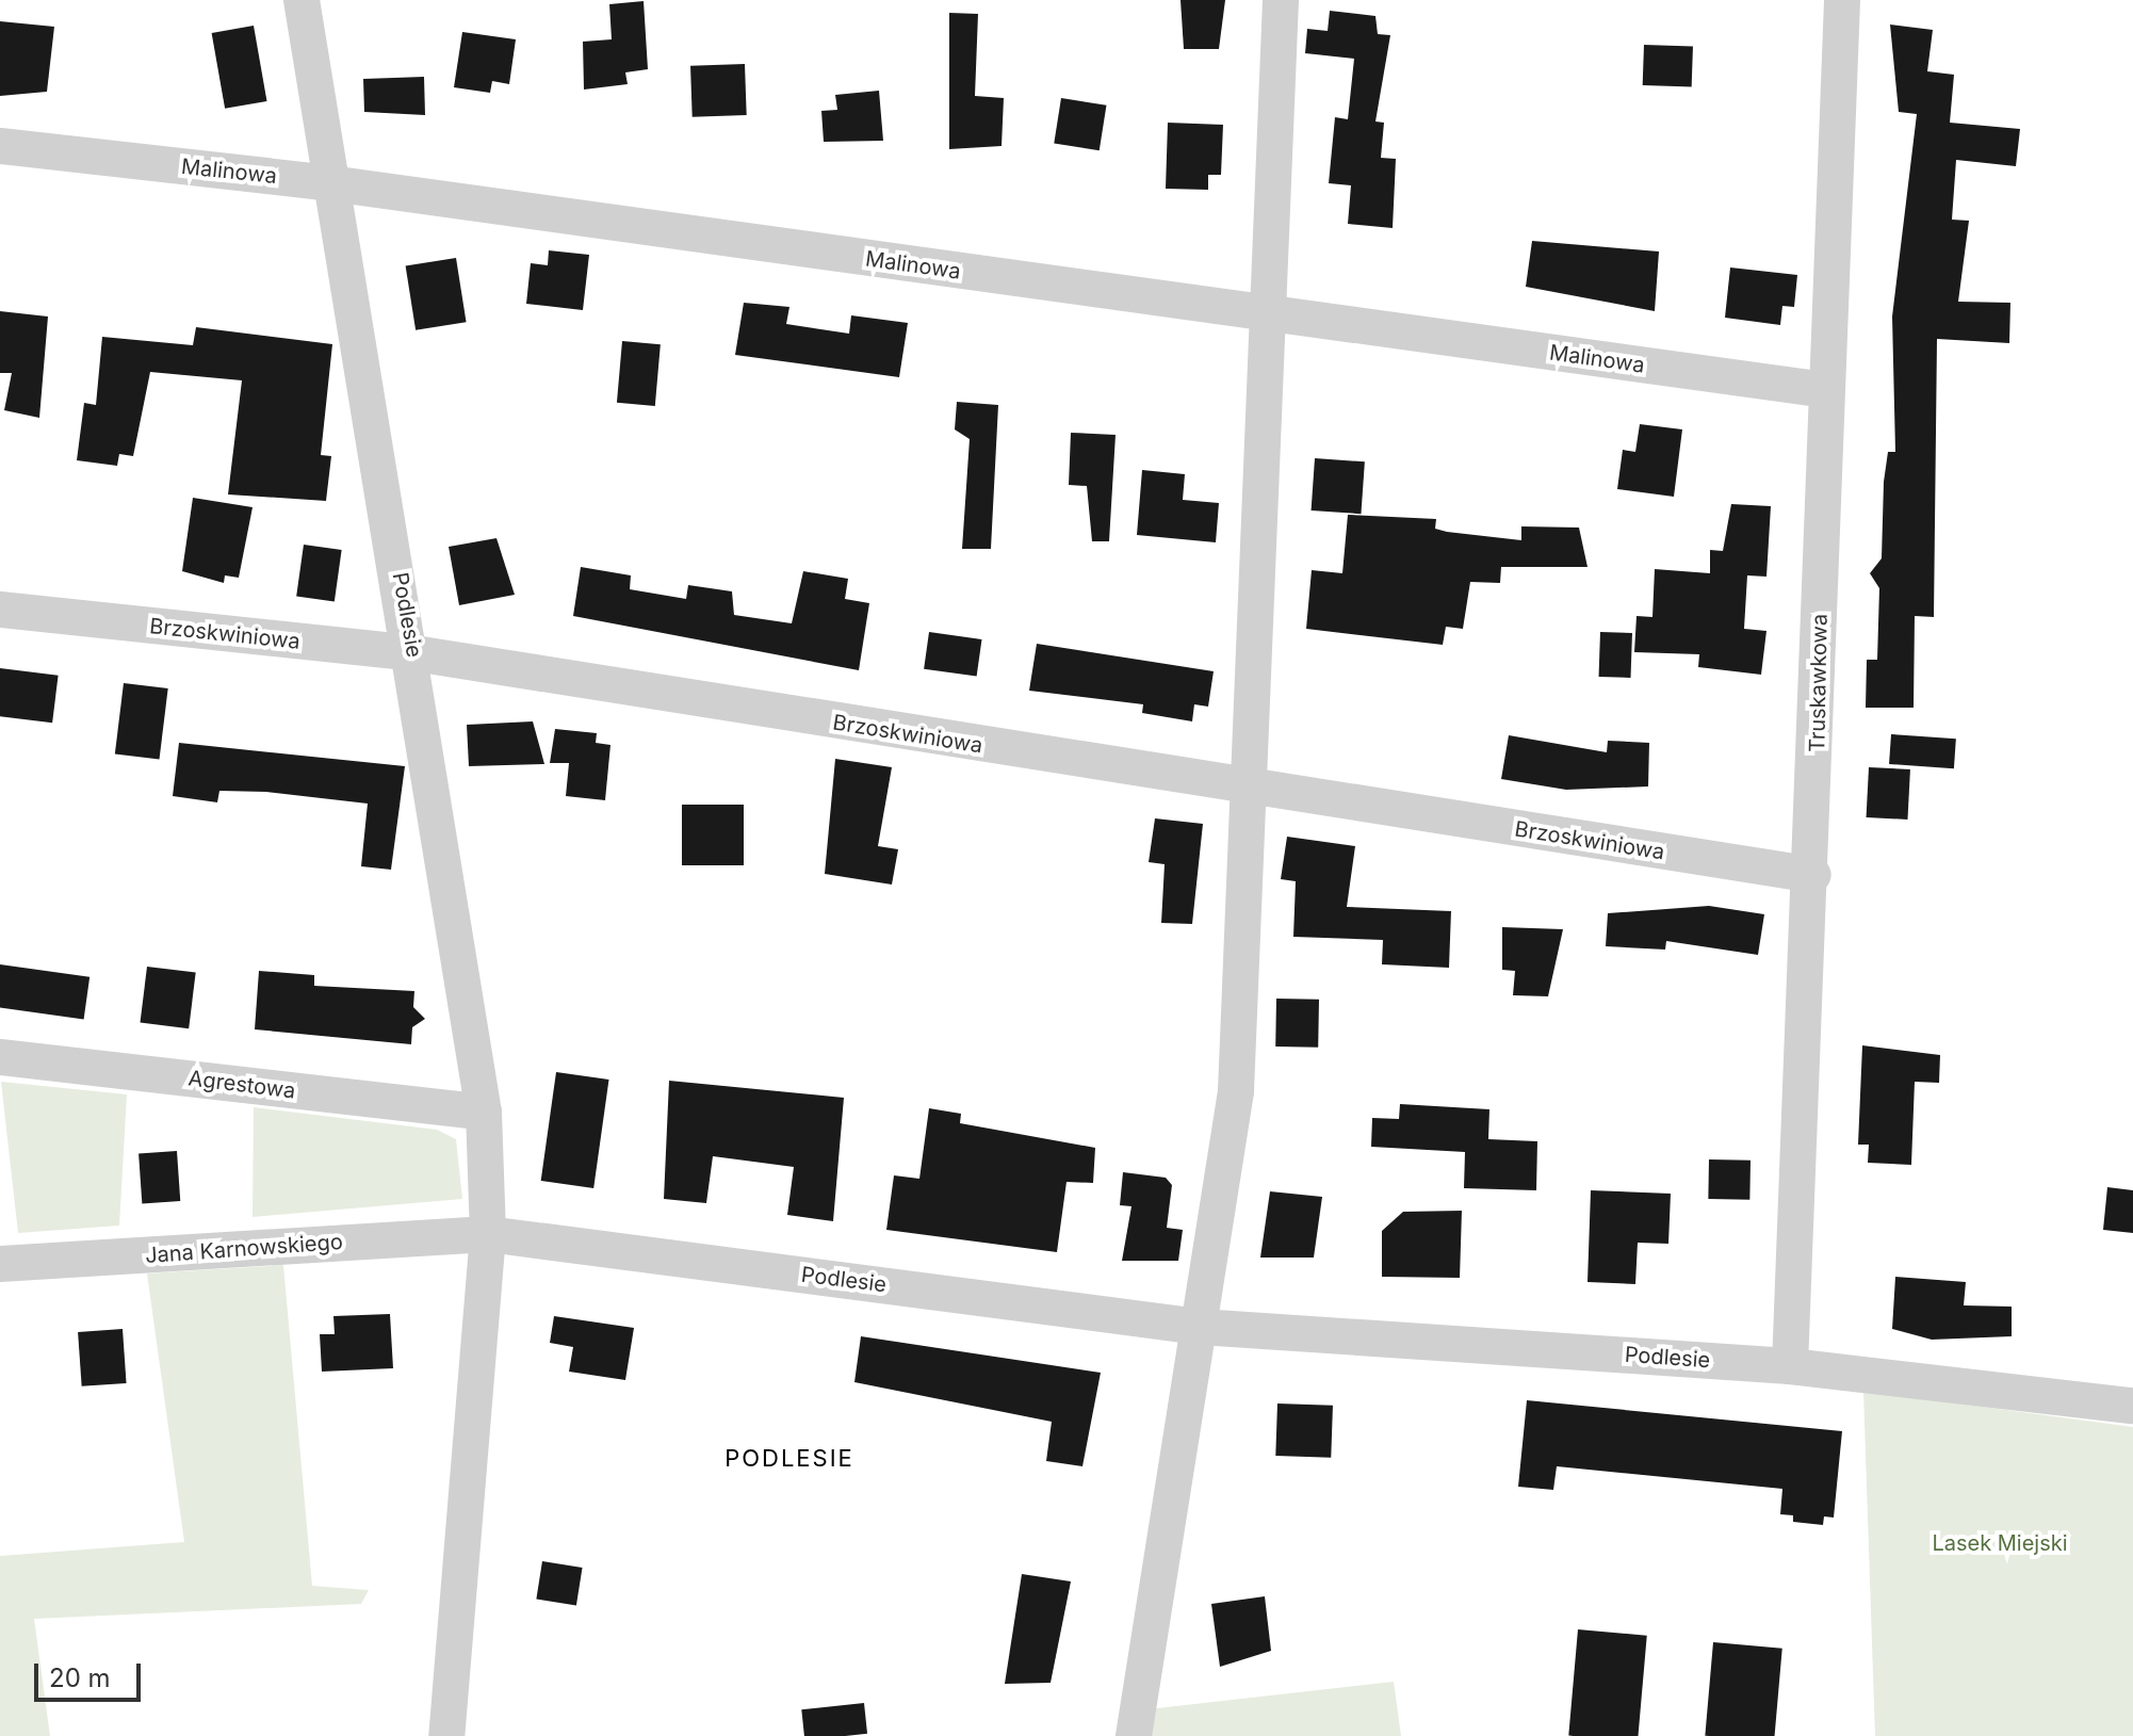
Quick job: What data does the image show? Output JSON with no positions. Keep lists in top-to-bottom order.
{
  "streets": {
    "street": [
      "Malinowa",
      "Podlesie",
      "Brzoskwiniowa",
      "Truskawkowa",
      "Agrestowa",
      "Jana Karnowskiego"
    ]
  },
  "crossings": [
    ["Malinowa", "Podlesie"],
    ["Malinowa", "Truskawkowa"],
    ["Podlesie", "Brzoskwiniowa"],
    ["Podlesie", "Truskawkowa"],
    ["Podlesie", "Agrestowa"],
    ["Podlesie", "Jana Karnowskiego"],
    ["Brzoskwiniowa", "Truskawkowa"]
  ],
  "districts": ["PODLESIE"],
  "parks": ["Lasek Miejski"],
  "scale_bar": "20 m"
}
